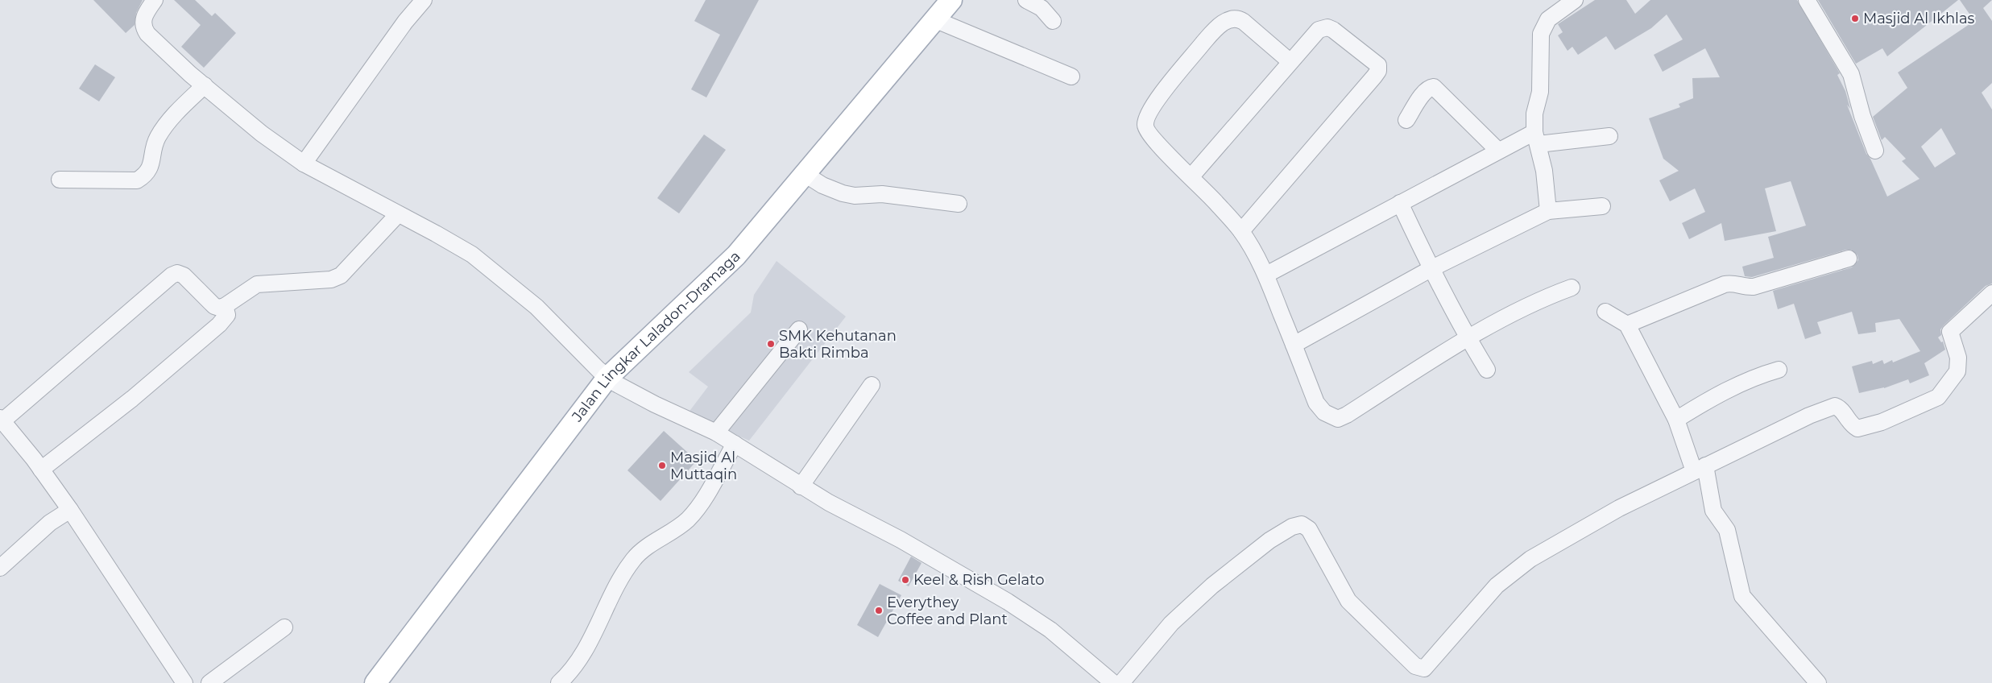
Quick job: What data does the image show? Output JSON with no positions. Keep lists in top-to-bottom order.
{
  "streets": {
    "main road": ["Jalan Lingkar Laladon-Dramaga"]
  },
  "places": [
    "Masjid Al Ikhlas",
    "SMK Kehutanan Bakti Rimba",
    "Masjid Al Muttaqin",
    "Keel & Rish Gelato",
    "Everythey Coffee and Plant"
  ]
}
